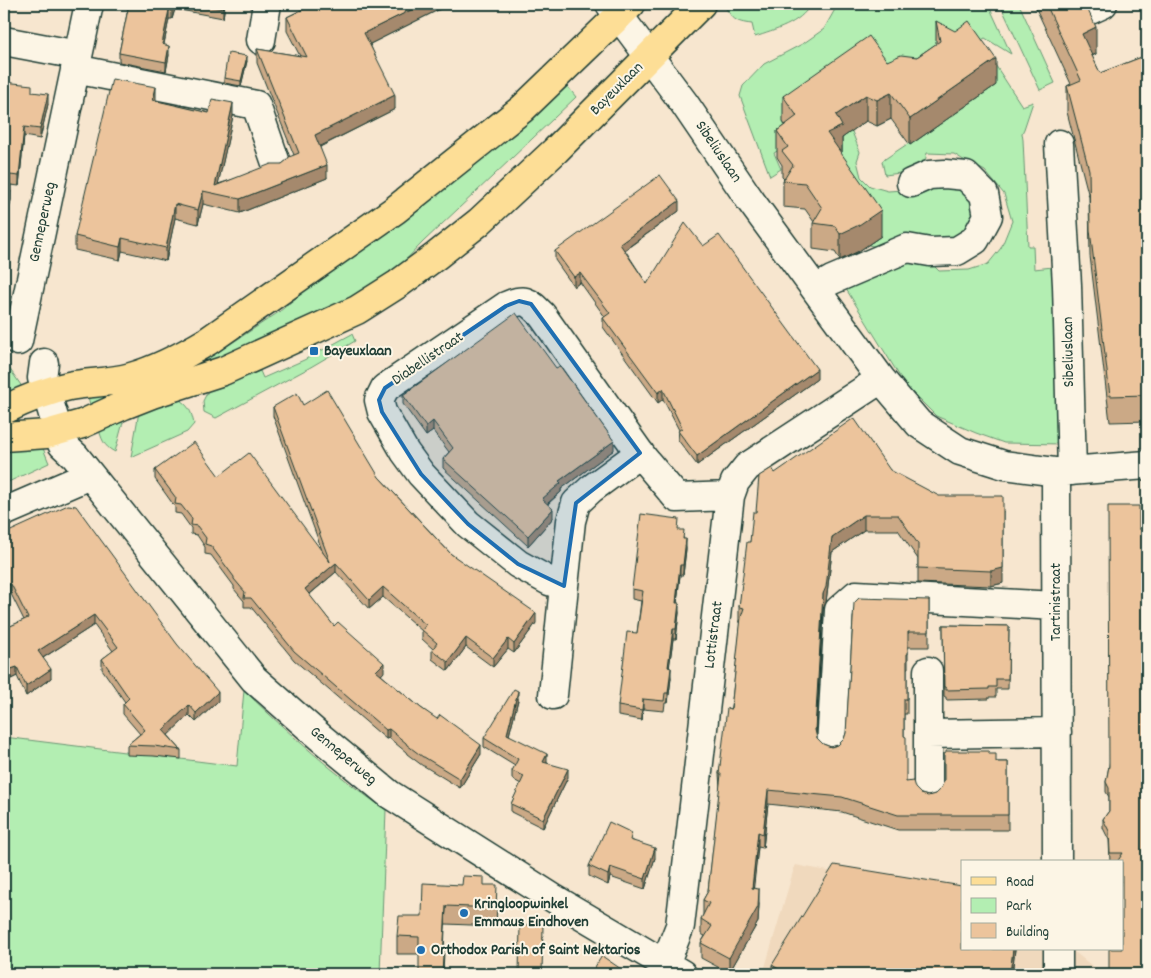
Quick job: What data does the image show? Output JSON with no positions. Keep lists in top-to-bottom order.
{
  "streets": {
    "main road": ["Bayeuxlaan"],
    "street": [
      "Sibeliuslaan",
      "Genneperweg",
      "Diabellistraat",
      "Tartinistraat",
      "Lottistraat"
    ]
  },
  "crossings": [
    ["Bayeuxlaan", "Sibeliuslaan"],
    ["Bayeuxlaan", "Genneperweg"],
    ["Sibeliuslaan", "Tartinistraat"],
    ["Sibeliuslaan", "Lottistraat"],
    ["Genneperweg", "Lottistraat"],
    ["Diabellistraat", "Lottistraat"]
  ],
  "places": {
    "transit": ["Bayeuxlaan"],
    "other": ["Kringloopwinkel Emmaus Eindhoven", "Orthodox Parish of Saint Nektarios"]
  },
  "legend": ["Road", "Park", "Building"]
}
